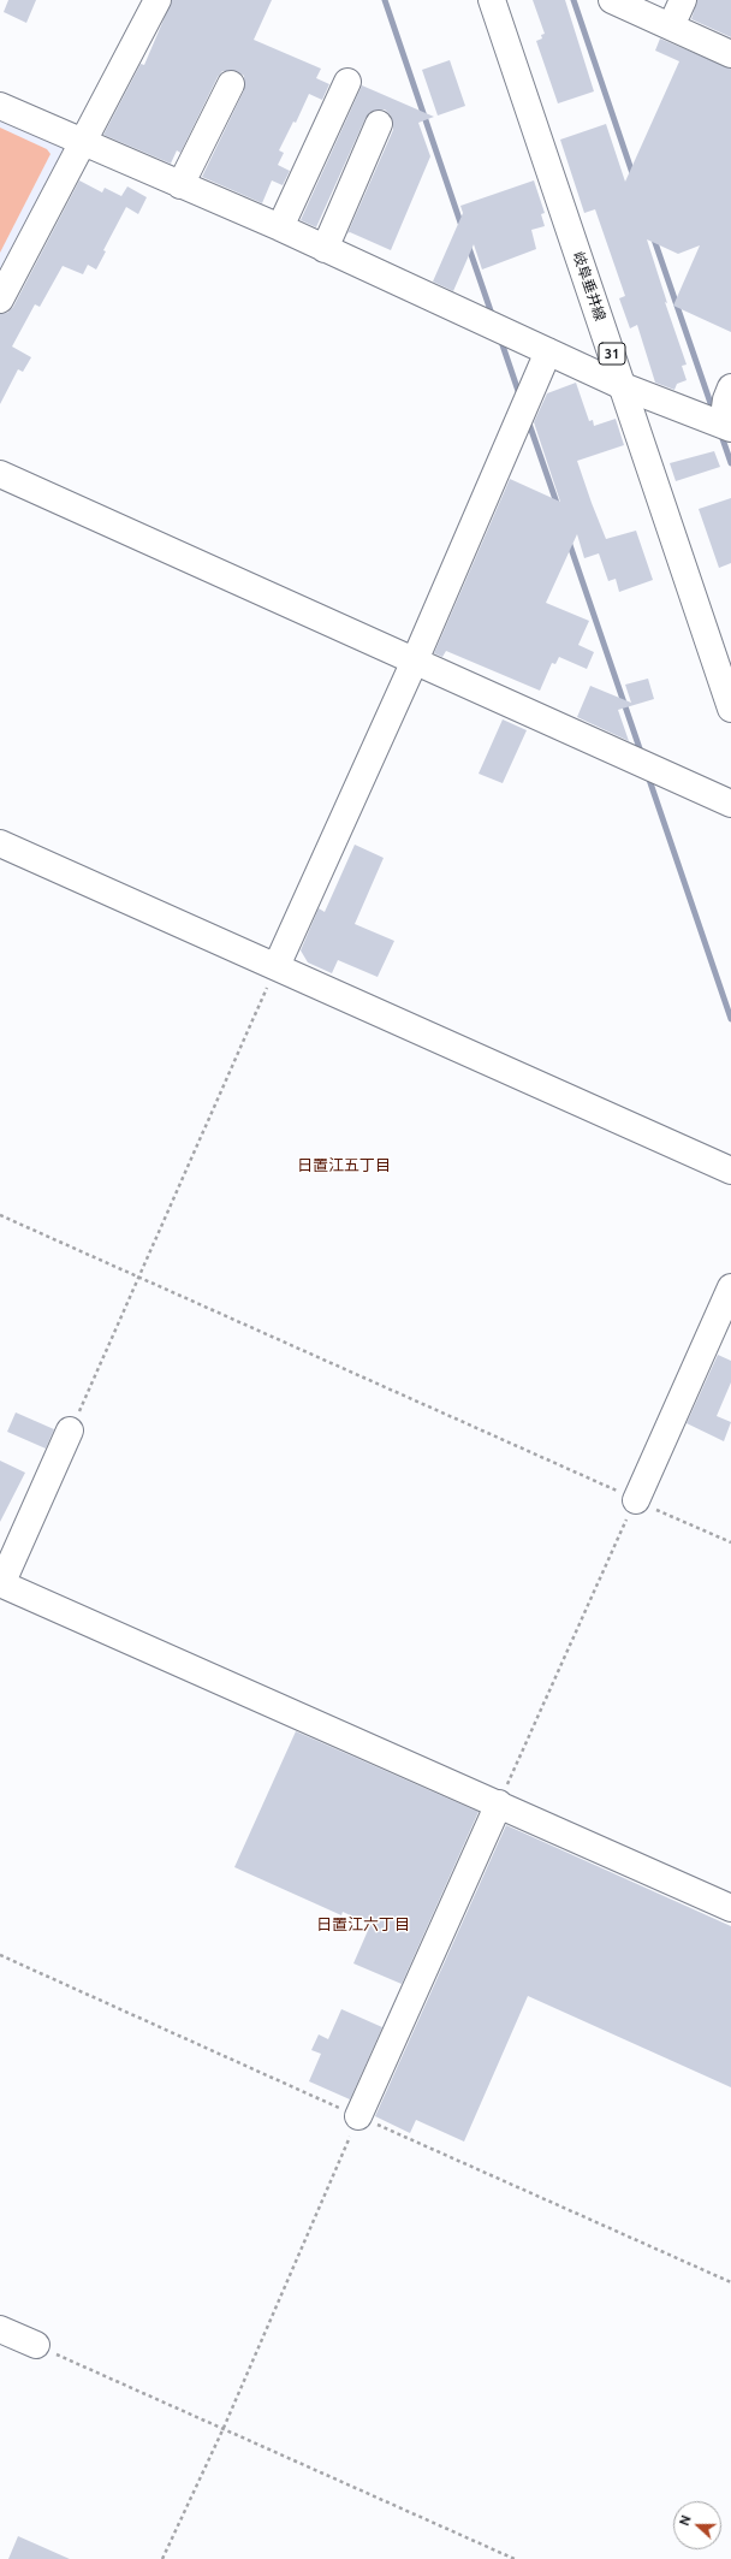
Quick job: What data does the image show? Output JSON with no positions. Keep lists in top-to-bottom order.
{
  "streets": {
    "street": ["岐阜垂井線", "31"]
  },
  "districts": ["日置江五丁目", "日置江六丁目"],
  "north": "left"
}
